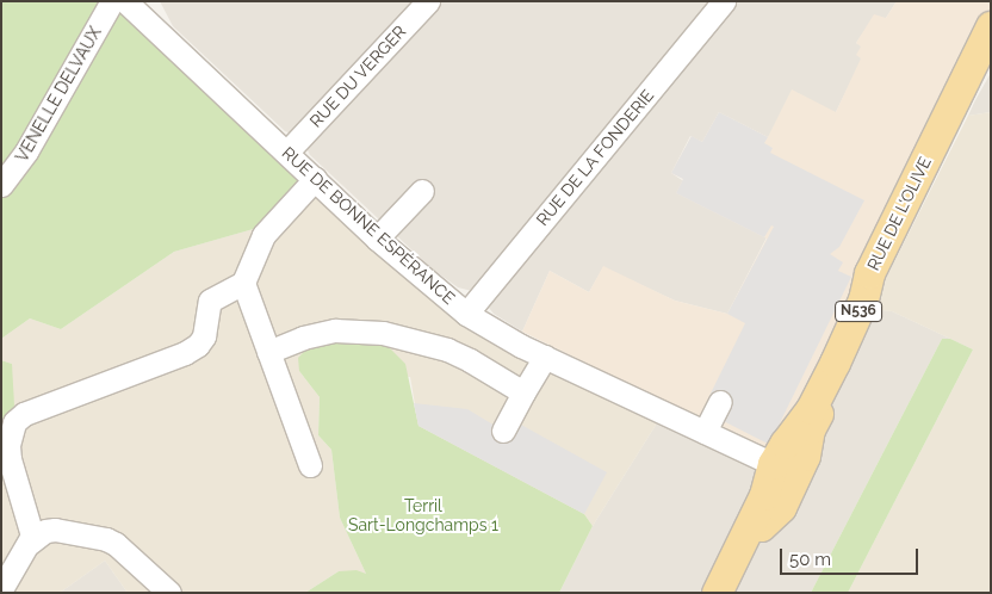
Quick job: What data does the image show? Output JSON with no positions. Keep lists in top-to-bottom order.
{
  "streets": {
    "main road": ["RUE DE L'OLIVE", "N536"],
    "street": [
      "RUE DU VERGER",
      "VENELLE DELVAUX",
      "RUE DE LA FONDERIE",
      "RUE DE BONNE ESPÉRANCE"
    ]
  },
  "crossings": [
    ["RUE DU VERGER", "RUE DE BONNE ESPÉRANCE"],
    ["RUE DE LA FONDERIE", "RUE DE BONNE ESPÉRANCE"],
    ["RUE DE L'OLIVE", "RUE DE BONNE ESPÉRANCE"]
  ],
  "parks": ["Terril Sart-Longchamps 1"],
  "scale_bar": "50 m"
}
